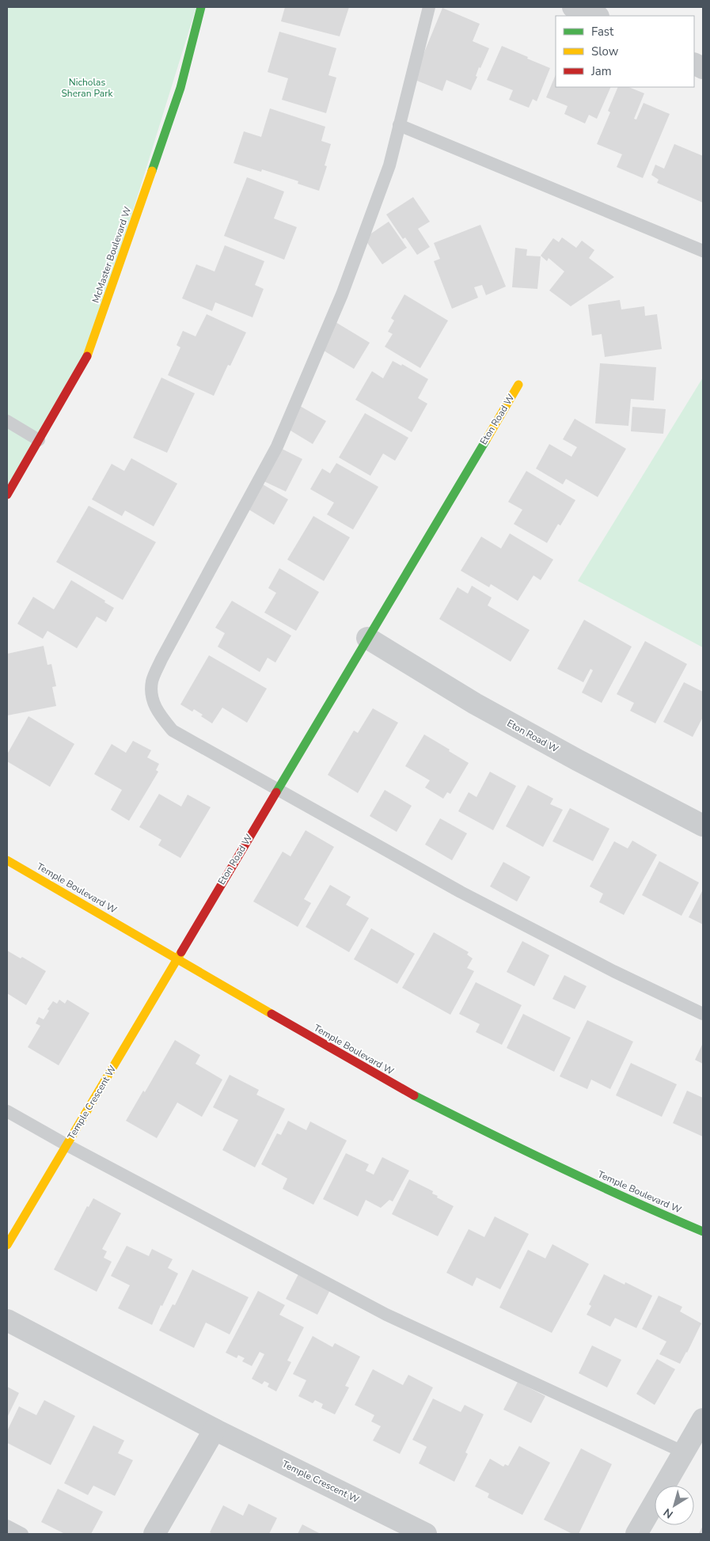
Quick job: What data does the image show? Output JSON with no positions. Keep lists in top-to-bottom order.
{
  "streets": {
    "street": [
      "McMaster Boulevard W",
      "Eton Road W",
      "Temple Boulevard W",
      "Temple Crescent W"
    ]
  },
  "crossings": [
    ["Eton Road W", "Temple Boulevard W"],
    ["Eton Road W", "Temple Crescent W"],
    ["Temple Boulevard W", "Temple Crescent W"]
  ],
  "parks": ["Nicholas Sheran Park"],
  "legend": ["Fast", "Slow", "Jam"],
  "north": "bottom left"
}
